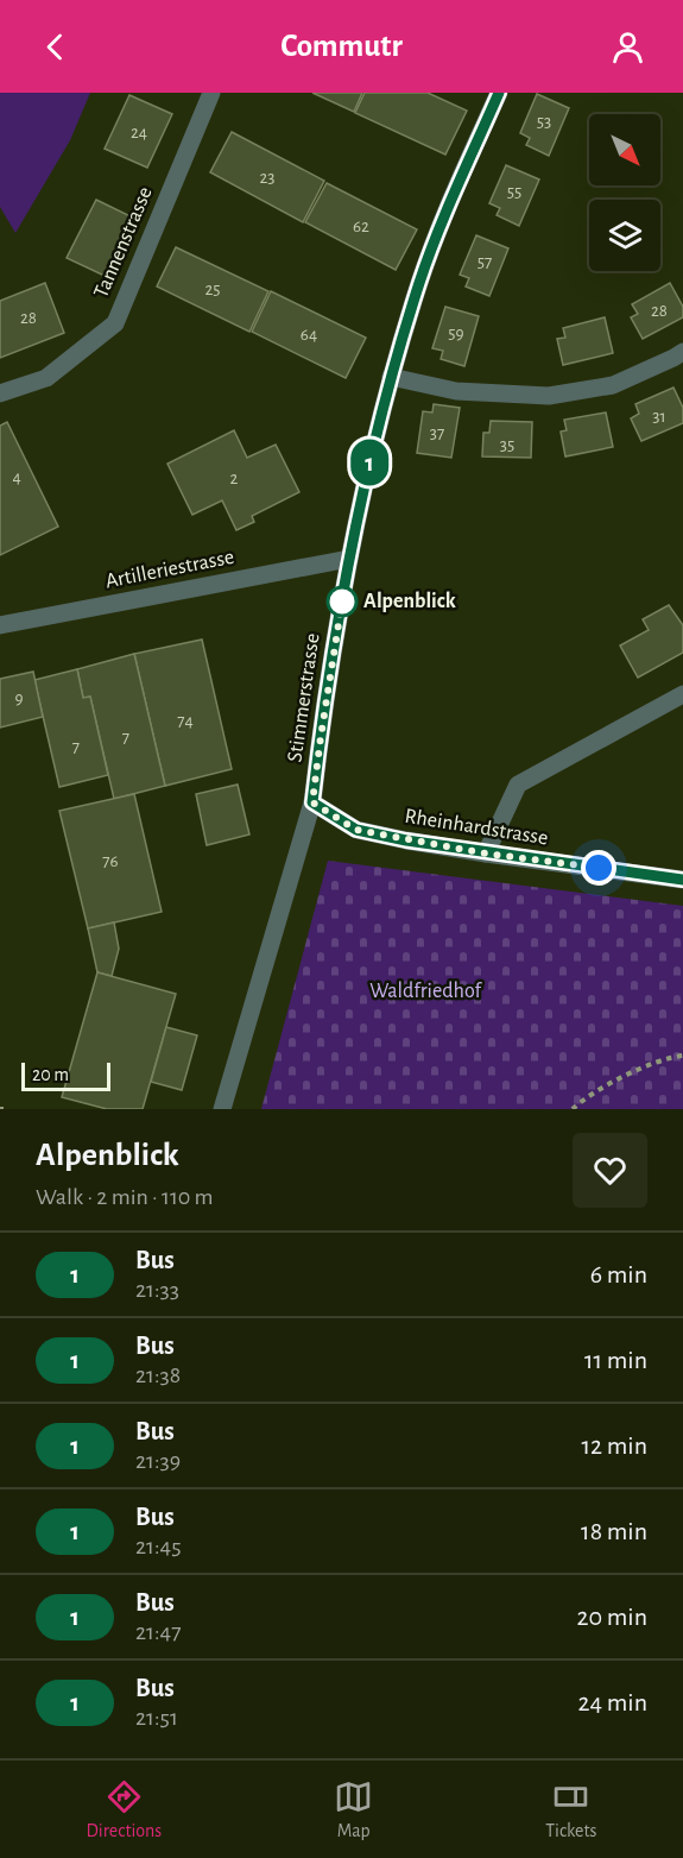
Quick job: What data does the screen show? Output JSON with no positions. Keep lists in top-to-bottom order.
{
  "streets": {
    "street": [
      "Tannenstrasse",
      "Artilleriestrasse",
      "Stimmerstrasse",
      "Rheinhardstrasse"
    ]
  },
  "crossings": [
    ["Artilleriestrasse", "Stimmerstrasse"],
    ["Stimmerstrasse", "Rheinhardstrasse"]
  ],
  "parks": ["Waldfriedhof"],
  "places": ["Alpenblick"],
  "lines": ["bus line 1"],
  "house_numbers": [
    "53",
    "24",
    "23",
    "55",
    "62",
    "57",
    "25",
    "28",
    "28",
    "59",
    "64",
    "31",
    "37",
    "35",
    "4",
    "2",
    "9",
    "74",
    "7",
    "7",
    "76"
  ],
  "scale_bar": "20 m",
  "north": "bottom right",
  "page": {
    "header": "Commutr",
    "on_map": "1",
    "scale": "20 m",
    "heading": ["Alpenblick", "Walk · 2 min · 110 m"],
    "list": [
      {
        "mark": "1",
        "name": "Bus",
        "note": "21:33",
        "value": "6 min"
      },
      {
        "mark": "1",
        "name": "Bus",
        "note": "21:38",
        "value": "11 min"
      },
      {
        "mark": "1",
        "name": "Bus",
        "note": "21:39",
        "value": "12 min"
      },
      {
        "mark": "1",
        "name": "Bus",
        "note": "21:45",
        "value": "18 min"
      },
      {
        "mark": "1",
        "name": "Bus",
        "note": "21:47",
        "value": "20 min"
      },
      {
        "mark": "1",
        "name": "Bus",
        "note": "21:51",
        "value": "24 min"
      }
    ],
    "tabs": ["Directions", "Map", "Tickets"]
  }
}
